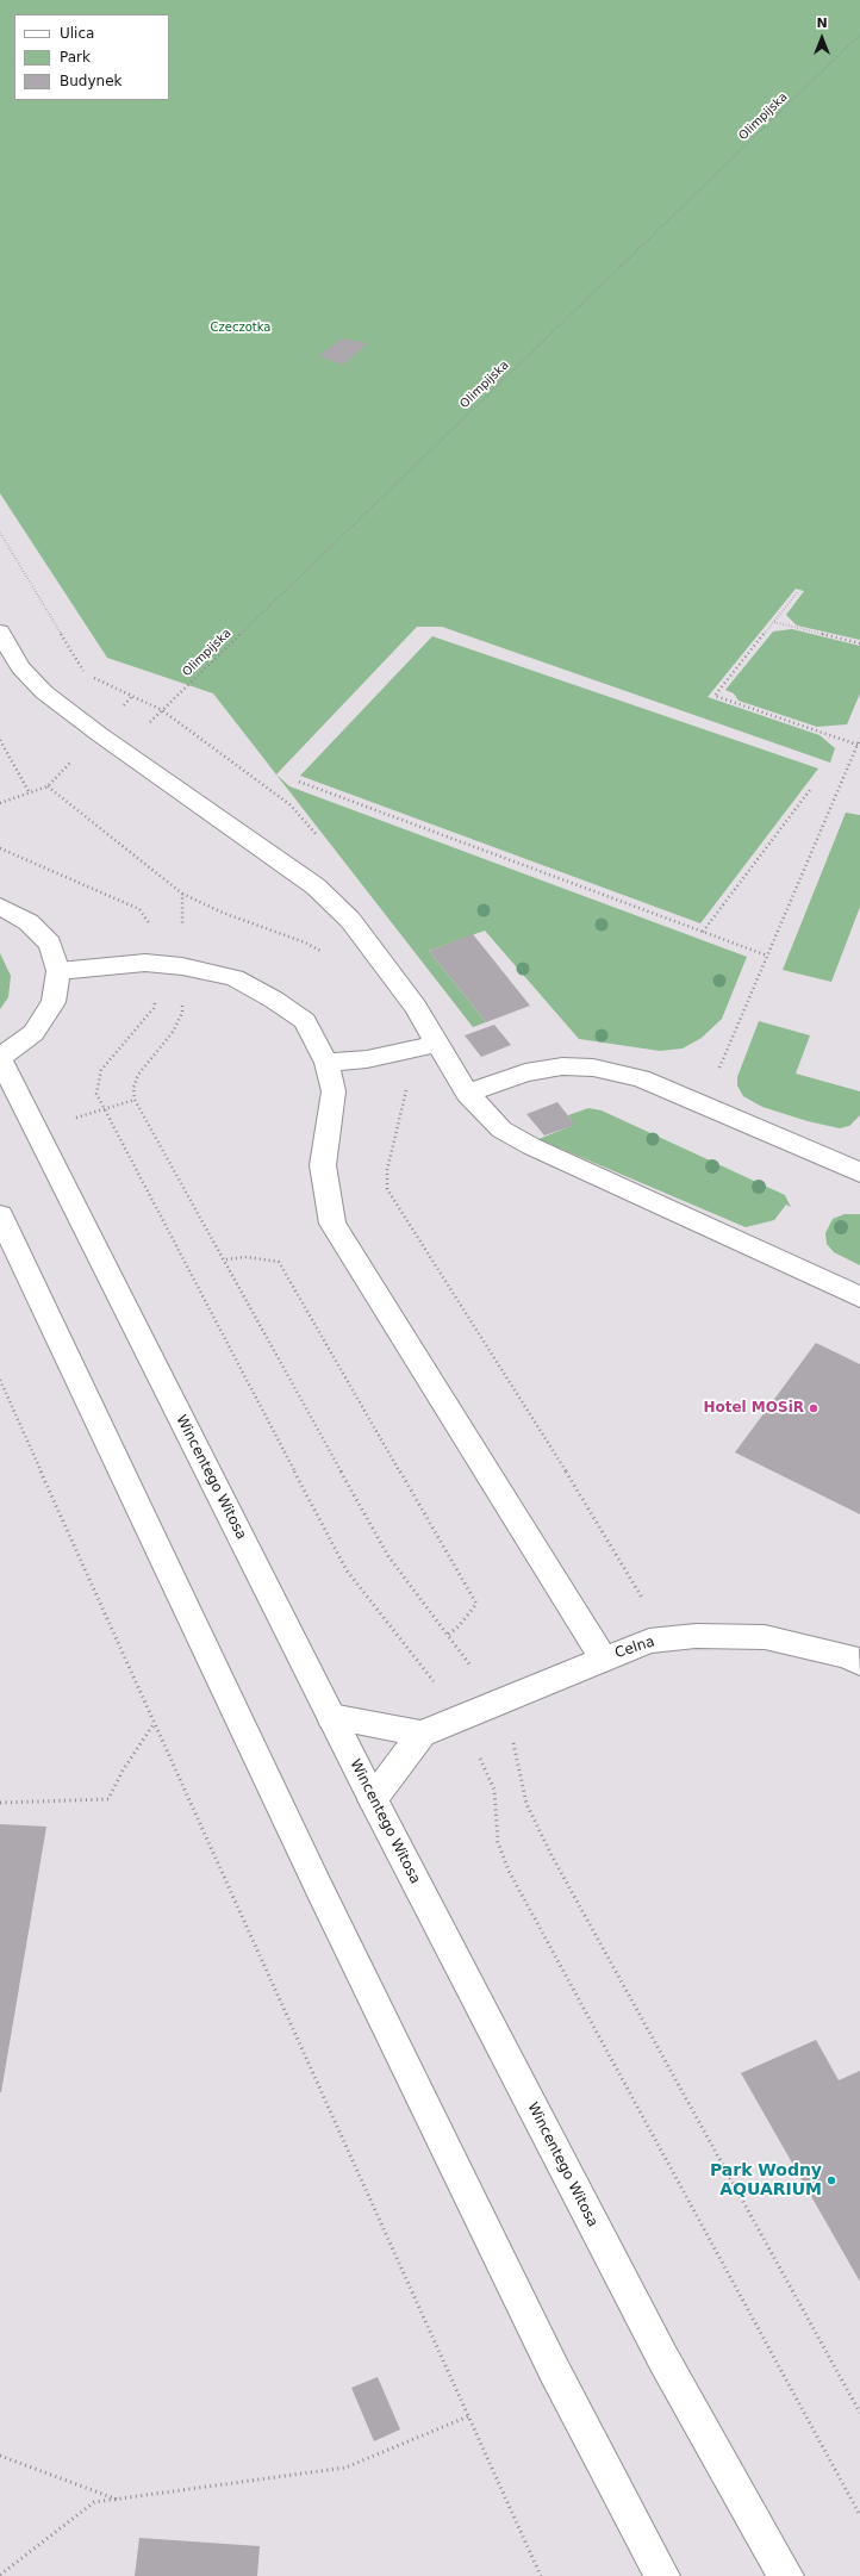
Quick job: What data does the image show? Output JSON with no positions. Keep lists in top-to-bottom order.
{
  "streets": {
    "main road": ["Wincentego Witosa", "Celna"],
    "path": ["Olimpijska"]
  },
  "parks": ["Czeczotka"],
  "places": ["Hotel MOSiR", "Park Wodny AQUARIUM"],
  "legend": ["Ulica", "Park", "Budynek"],
  "north": "top"
}
